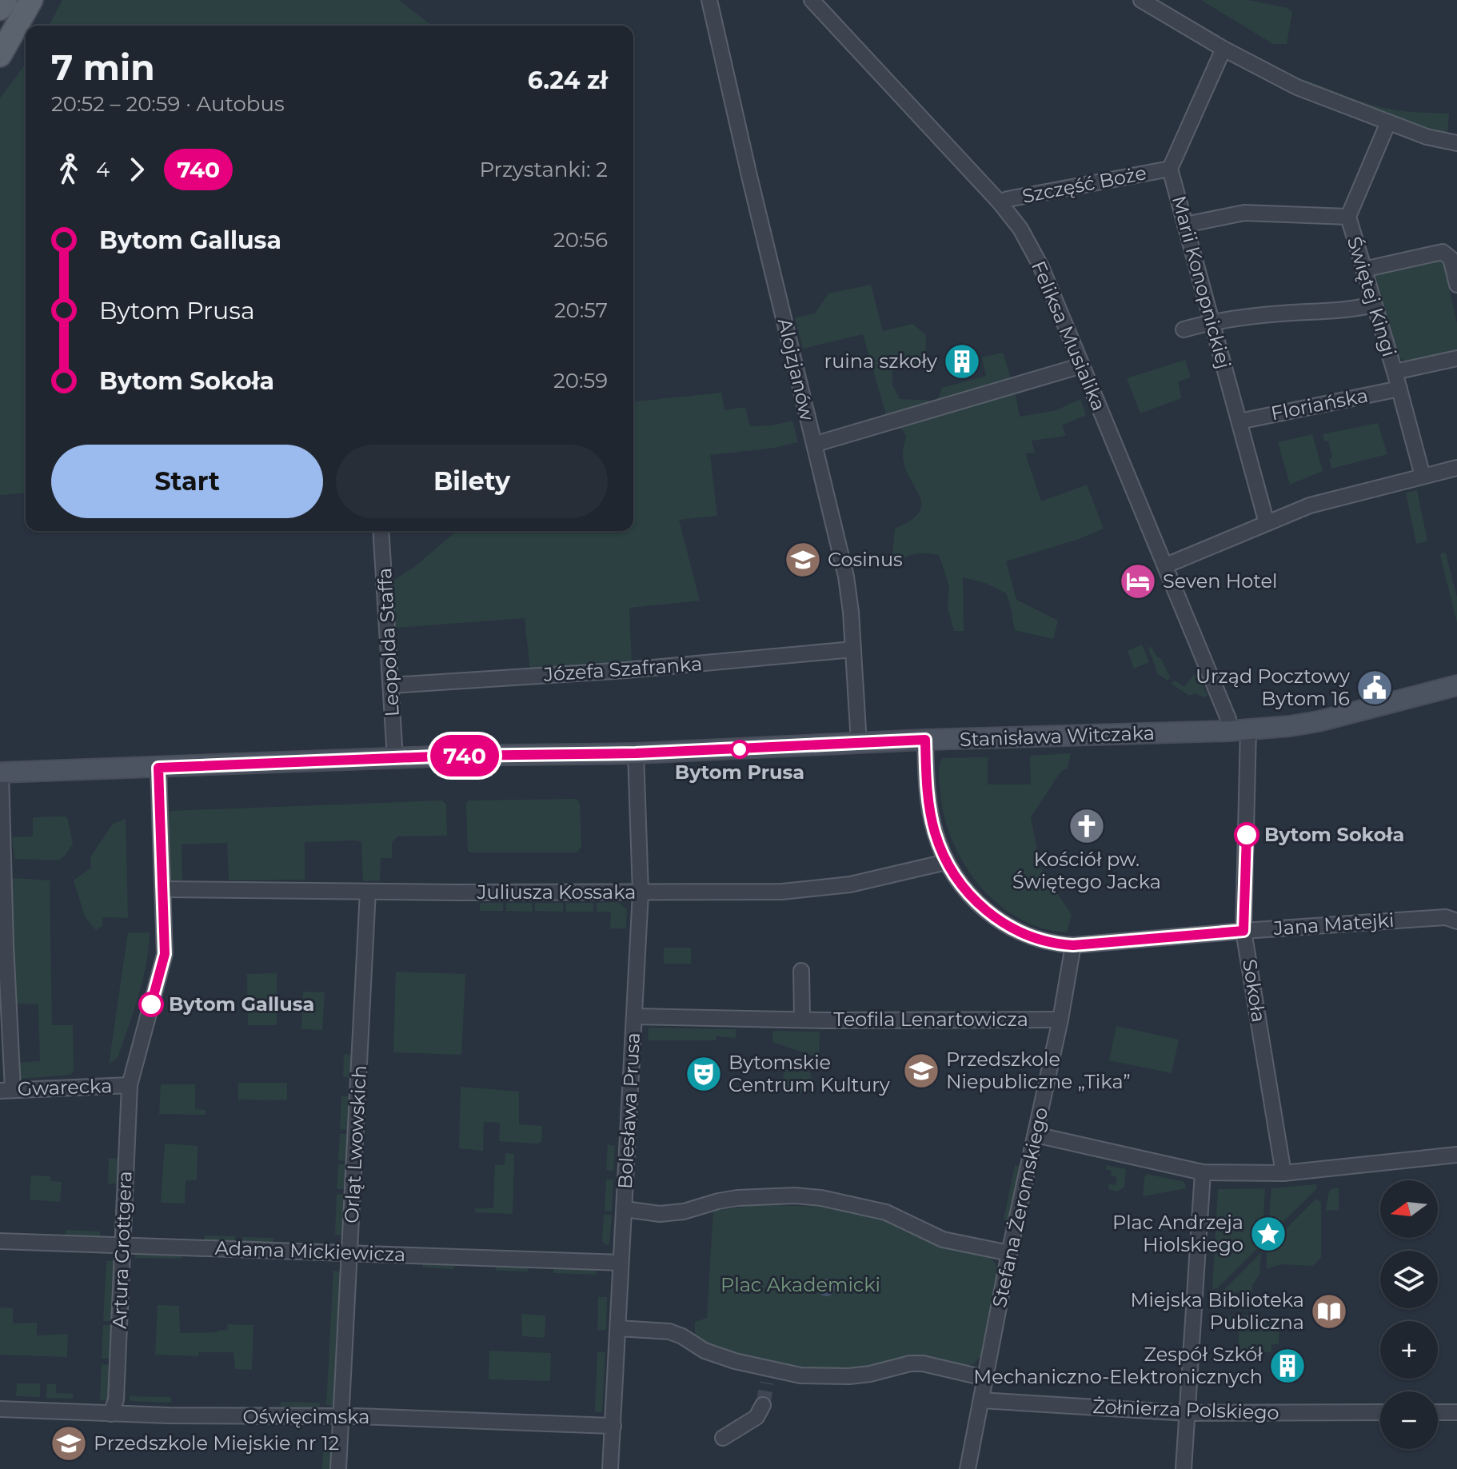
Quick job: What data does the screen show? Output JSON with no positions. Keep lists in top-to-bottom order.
{
  "streets": {
    "street": [
      "Szczęść Boże",
      "Marii Konopnickiej",
      "Świętej Kingi",
      "Feliksa Musialika",
      "Alojzjanów",
      "Floriańska",
      "Leopolda Staffa",
      "Józefa Szafranka",
      "Stanisława Witczaka",
      "Juliusza Kossaka",
      "Jana Matejki",
      "Sokoła",
      "Teofila Lenartowicza",
      "Gwarecka",
      "Bolesława Prusa",
      "Orląt Lwowskich",
      "Stefana Żeromskiego",
      "Artura Grottgera",
      "Adama Mickiewicza",
      "Żołnierza Polskiego",
      "Oświęcimska"
    ]
  },
  "crossings": [
    ["Szczęść Boże", "Marii Konopnickiej"],
    ["Szczęść Boże", "Feliksa Musialika"],
    ["Marii Konopnickiej", "Floriańska"],
    ["Świętej Kingi", "Floriańska"],
    ["Feliksa Musialika", "Stanisława Witczaka"],
    ["Feliksa Musialika", "Sokoła"],
    ["Alojzjanów", "Józefa Szafranka"],
    ["Alojzjanów", "Stanisława Witczaka"],
    ["Leopolda Staffa", "Józefa Szafranka"],
    ["Leopolda Staffa", "Stanisława Witczaka"],
    ["Stanisława Witczaka", "Jana Matejki"],
    ["Stanisława Witczaka", "Sokoła"],
    ["Stanisława Witczaka", "Bolesława Prusa"],
    ["Stanisława Witczaka", "Artura Grottgera"],
    ["Juliusza Kossaka", "Jana Matejki"],
    ["Juliusza Kossaka", "Bolesława Prusa"],
    ["Juliusza Kossaka", "Orląt Lwowskich"],
    ["Juliusza Kossaka", "Artura Grottgera"],
    ["Jana Matejki", "Sokoła"],
    ["Jana Matejki", "Stefana Żeromskiego"],
    ["Teofila Lenartowicza", "Bolesława Prusa"],
    ["Teofila Lenartowicza", "Stefana Żeromskiego"],
    ["Gwarecka", "Artura Grottgera"],
    ["Bolesława Prusa", "Adama Mickiewicza"],
    ["Bolesława Prusa", "Oświęcimska"],
    ["Orląt Lwowskich", "Adama Mickiewicza"],
    ["Orląt Lwowskich", "Oświęcimska"],
    ["Stefana Żeromskiego", "Żołnierza Polskiego"],
    ["Artura Grottgera", "Adama Mickiewicza"],
    ["Artura Grottgera", "Oświęcimska"]
  ],
  "parks": ["Plac Akademicki"],
  "places": {
    "building": ["ruina szkoły", "Zespół Szkół Mechaniczno-Elektronicznych"],
    "school or university": ["Cosinus", "Przedszkole Niepubliczne „Tika”", "Przedszkole Miejskie nr 12"],
    "hotel": ["Seven Hotel"],
    "public building": ["Urząd Pocztowy Bytom 16"],
    "other": ["Bytom Prusa", "Bytom Sokoła", "Bytom Gallusa"],
    "church": ["Kościół pw. Świętego Jacka"],
    "theatre": ["Bytomskie Centrum Kultury"],
    "place": ["Plac Andrzeja Hiolskiego"],
    "library": ["Miejska Biblioteka Publiczna"]
  },
  "lines": ["bus line 740"],
  "north": "left",
  "page": {
    "on_map": "740",
    "heading": ["7 min", "20:52 – 20:59 · Autobus", "6.24 zł"],
    "legs": ["4", "740", "Przystanki: 2"],
    "list": [
      {
        "name": "Bytom Gallusa",
        "value": "20:56"
      },
      {
        "name": "Bytom Prusa",
        "value": "20:57"
      },
      {
        "name": "Bytom Sokoła",
        "value": "20:59"
      }
    ],
    "buttons": ["Start", "Bilety"],
    "map_buttons": ["+", "−"]
  }
}
